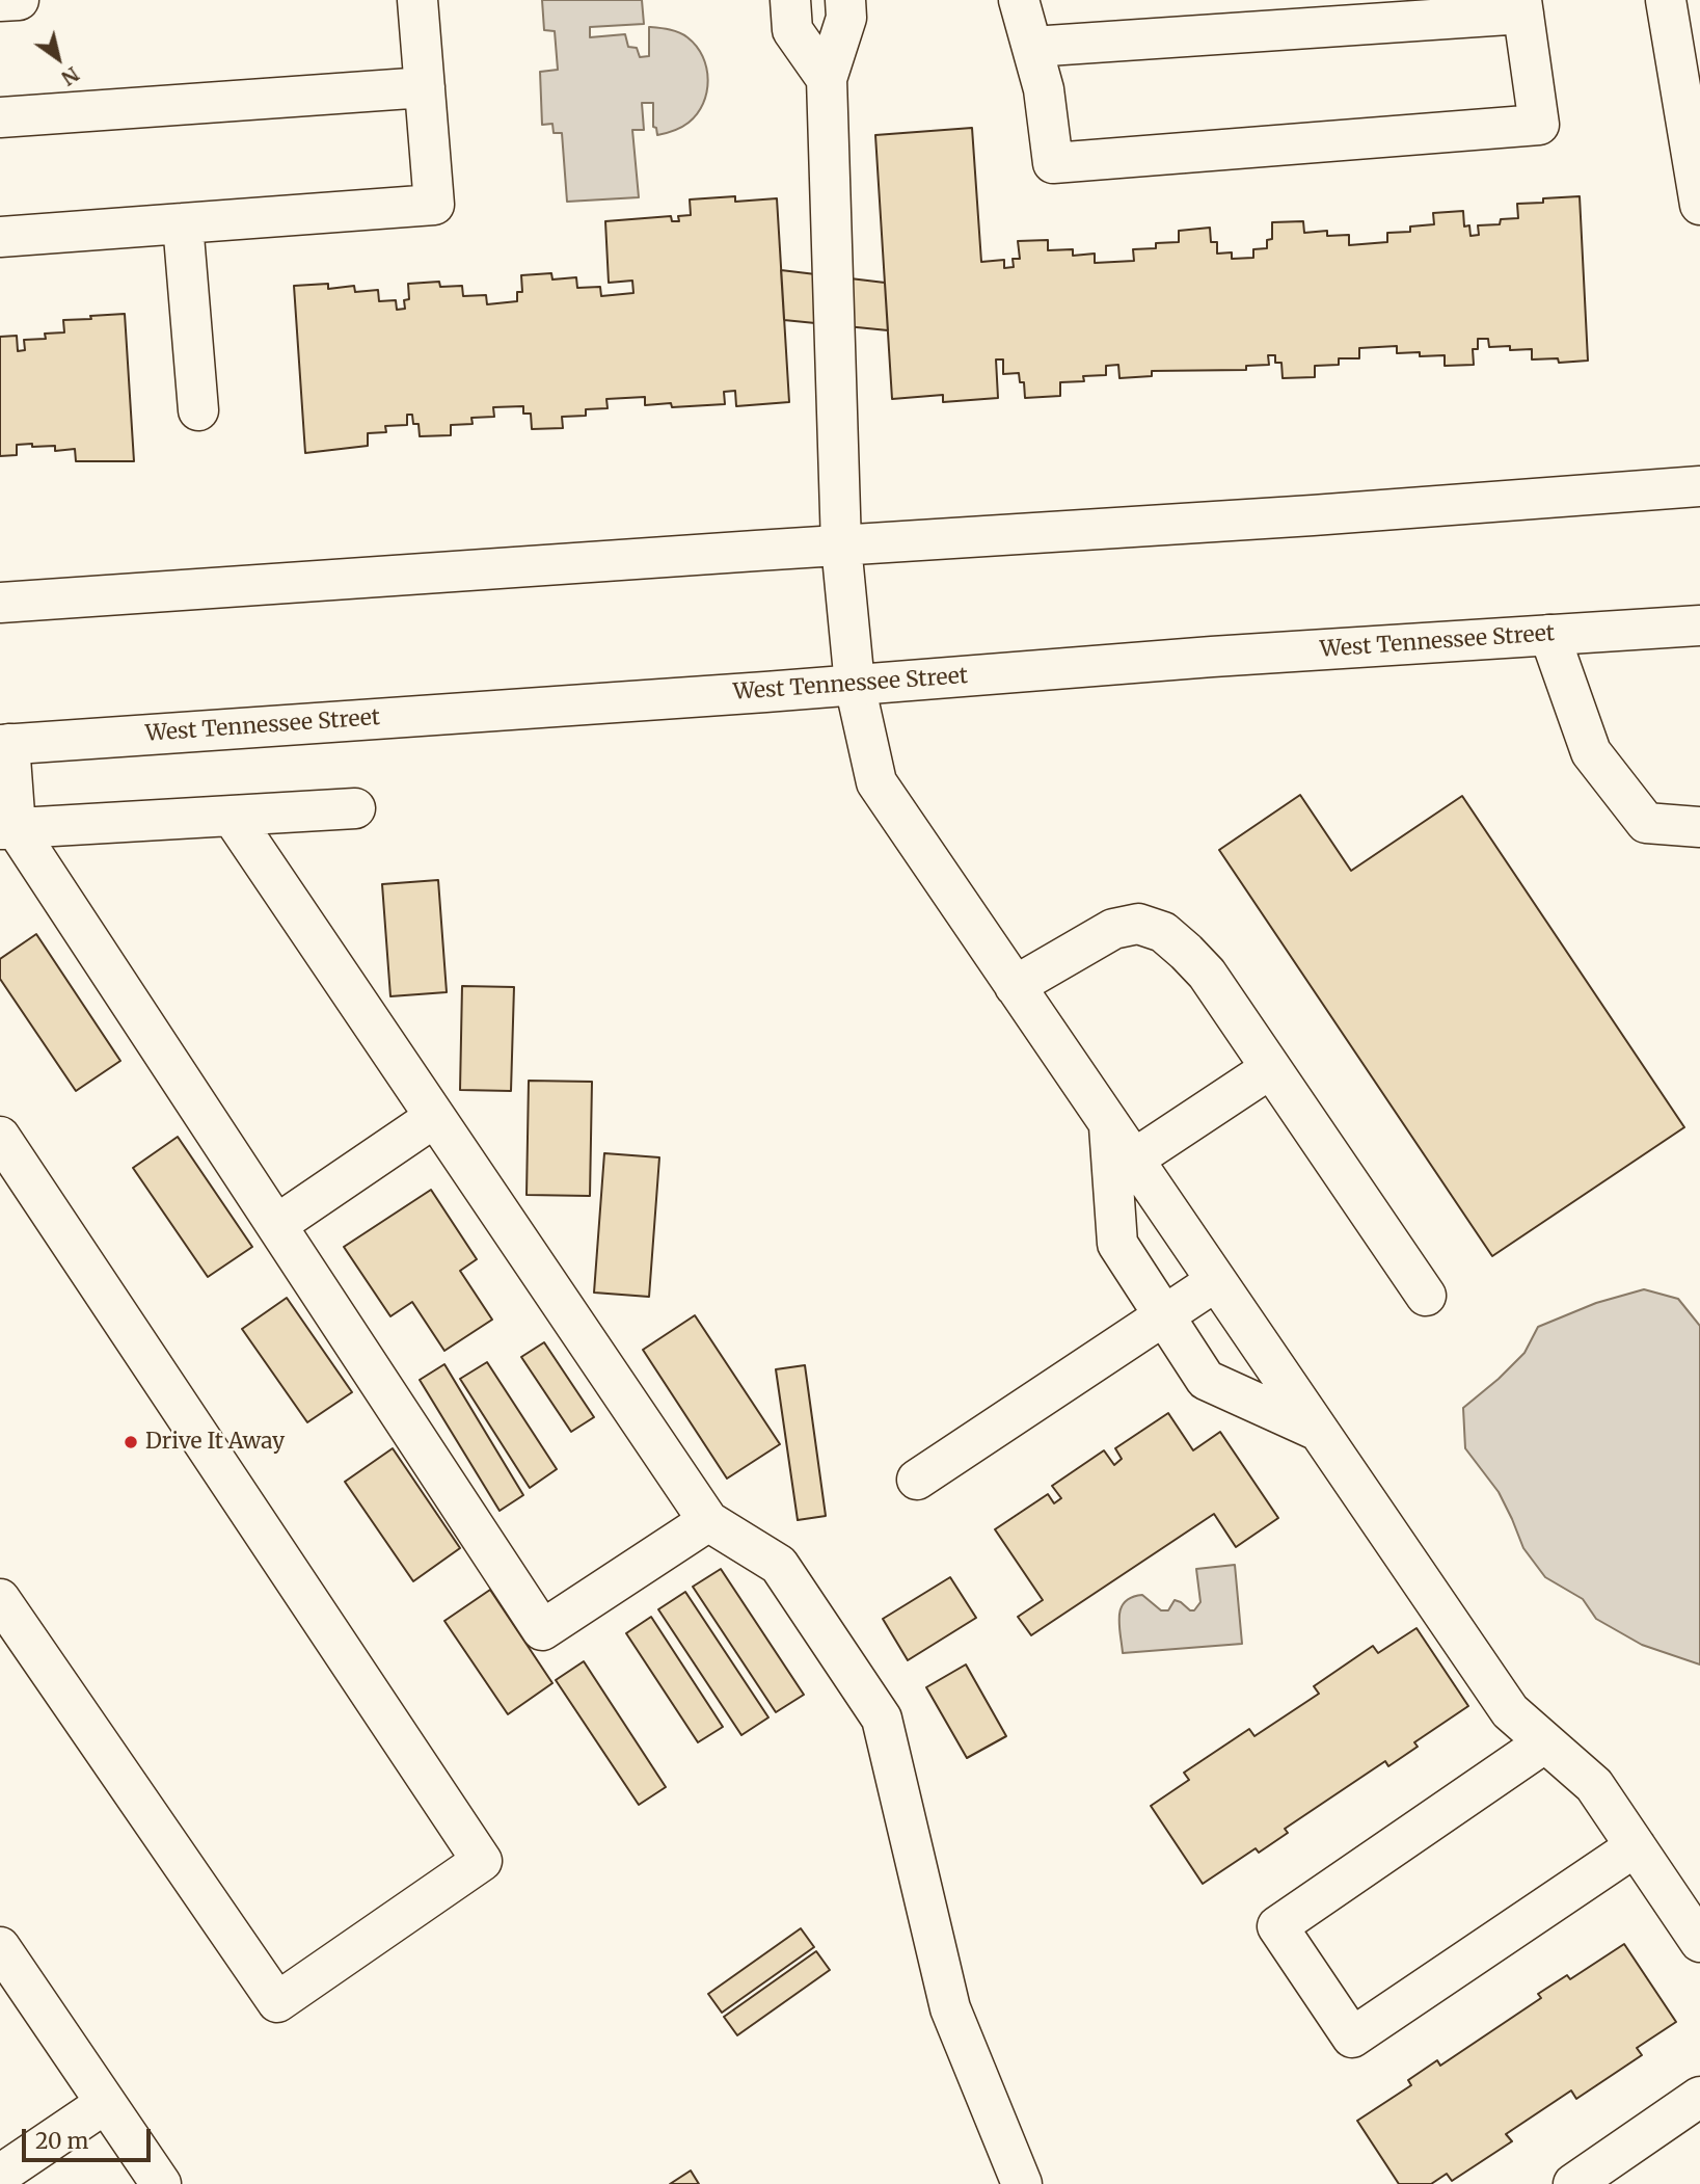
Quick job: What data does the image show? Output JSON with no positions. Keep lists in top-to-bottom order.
{
  "streets": {
    "main road": ["West Tennessee Street"]
  },
  "places": ["Drive It Away"],
  "scale_bar": "20 m",
  "north": "bottom right"
}
